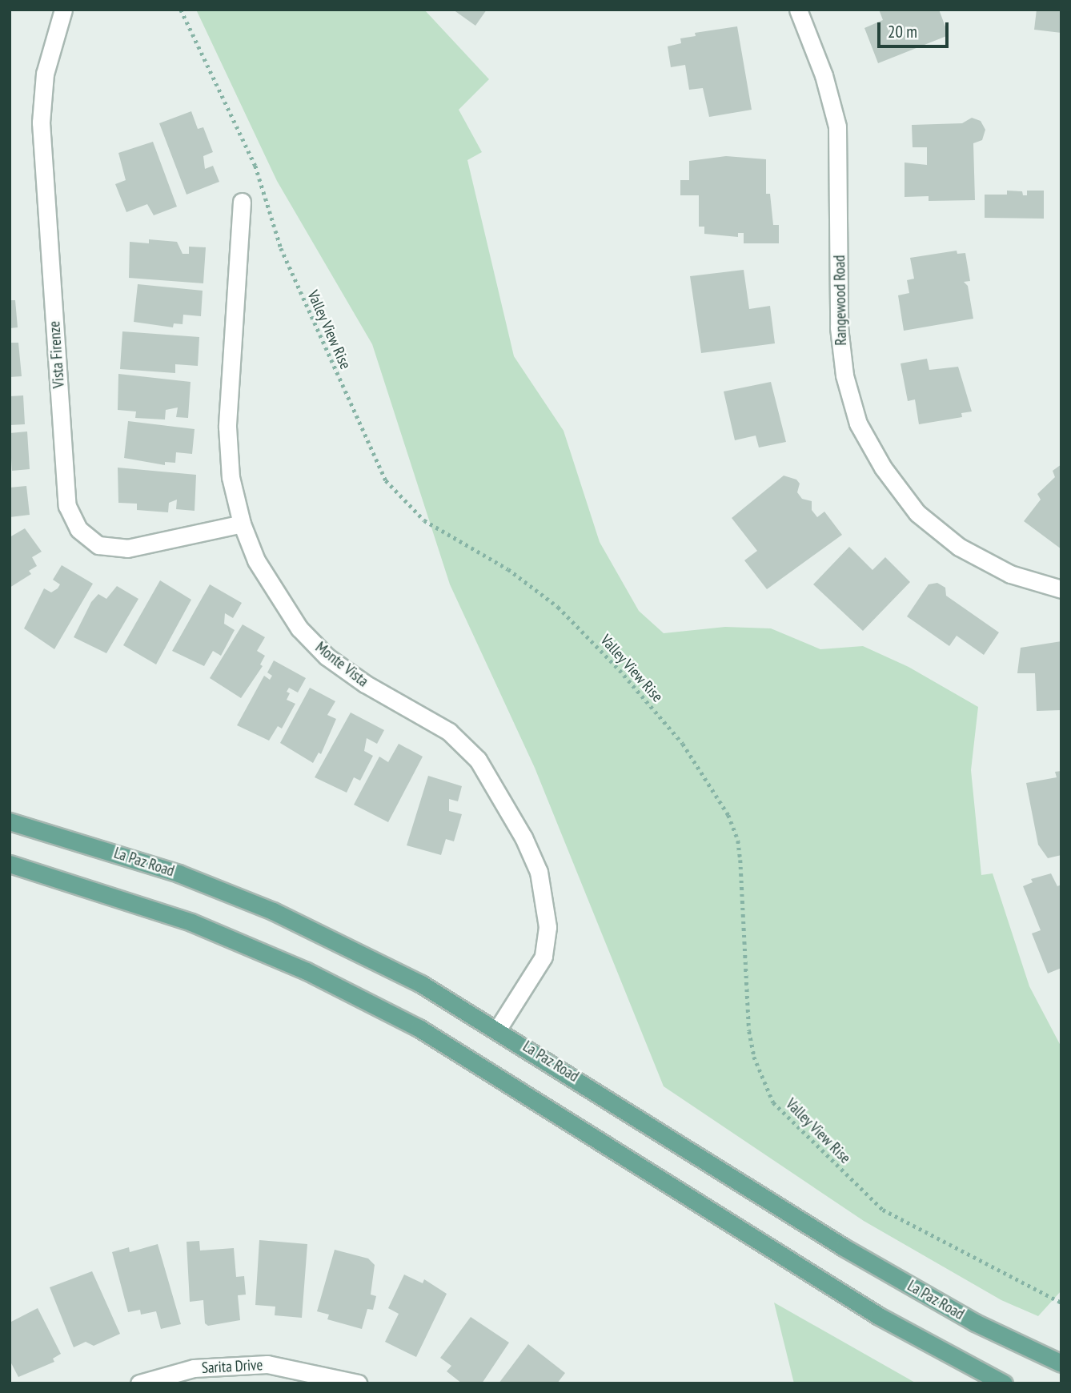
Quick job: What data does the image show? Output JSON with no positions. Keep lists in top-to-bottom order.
{
  "streets": {
    "main road": ["La Paz Road"],
    "street": [
      "Rangewood Road",
      "Vista Firenze",
      "Monte Vista",
      "Sarita Drive"
    ],
    "path": ["Valley View Rise"]
  },
  "crossings": [
    ["Vista Firenze", "Monte Vista"],
    ["Monte Vista", "La Paz Road"]
  ],
  "scale_bar": "20 m"
}
